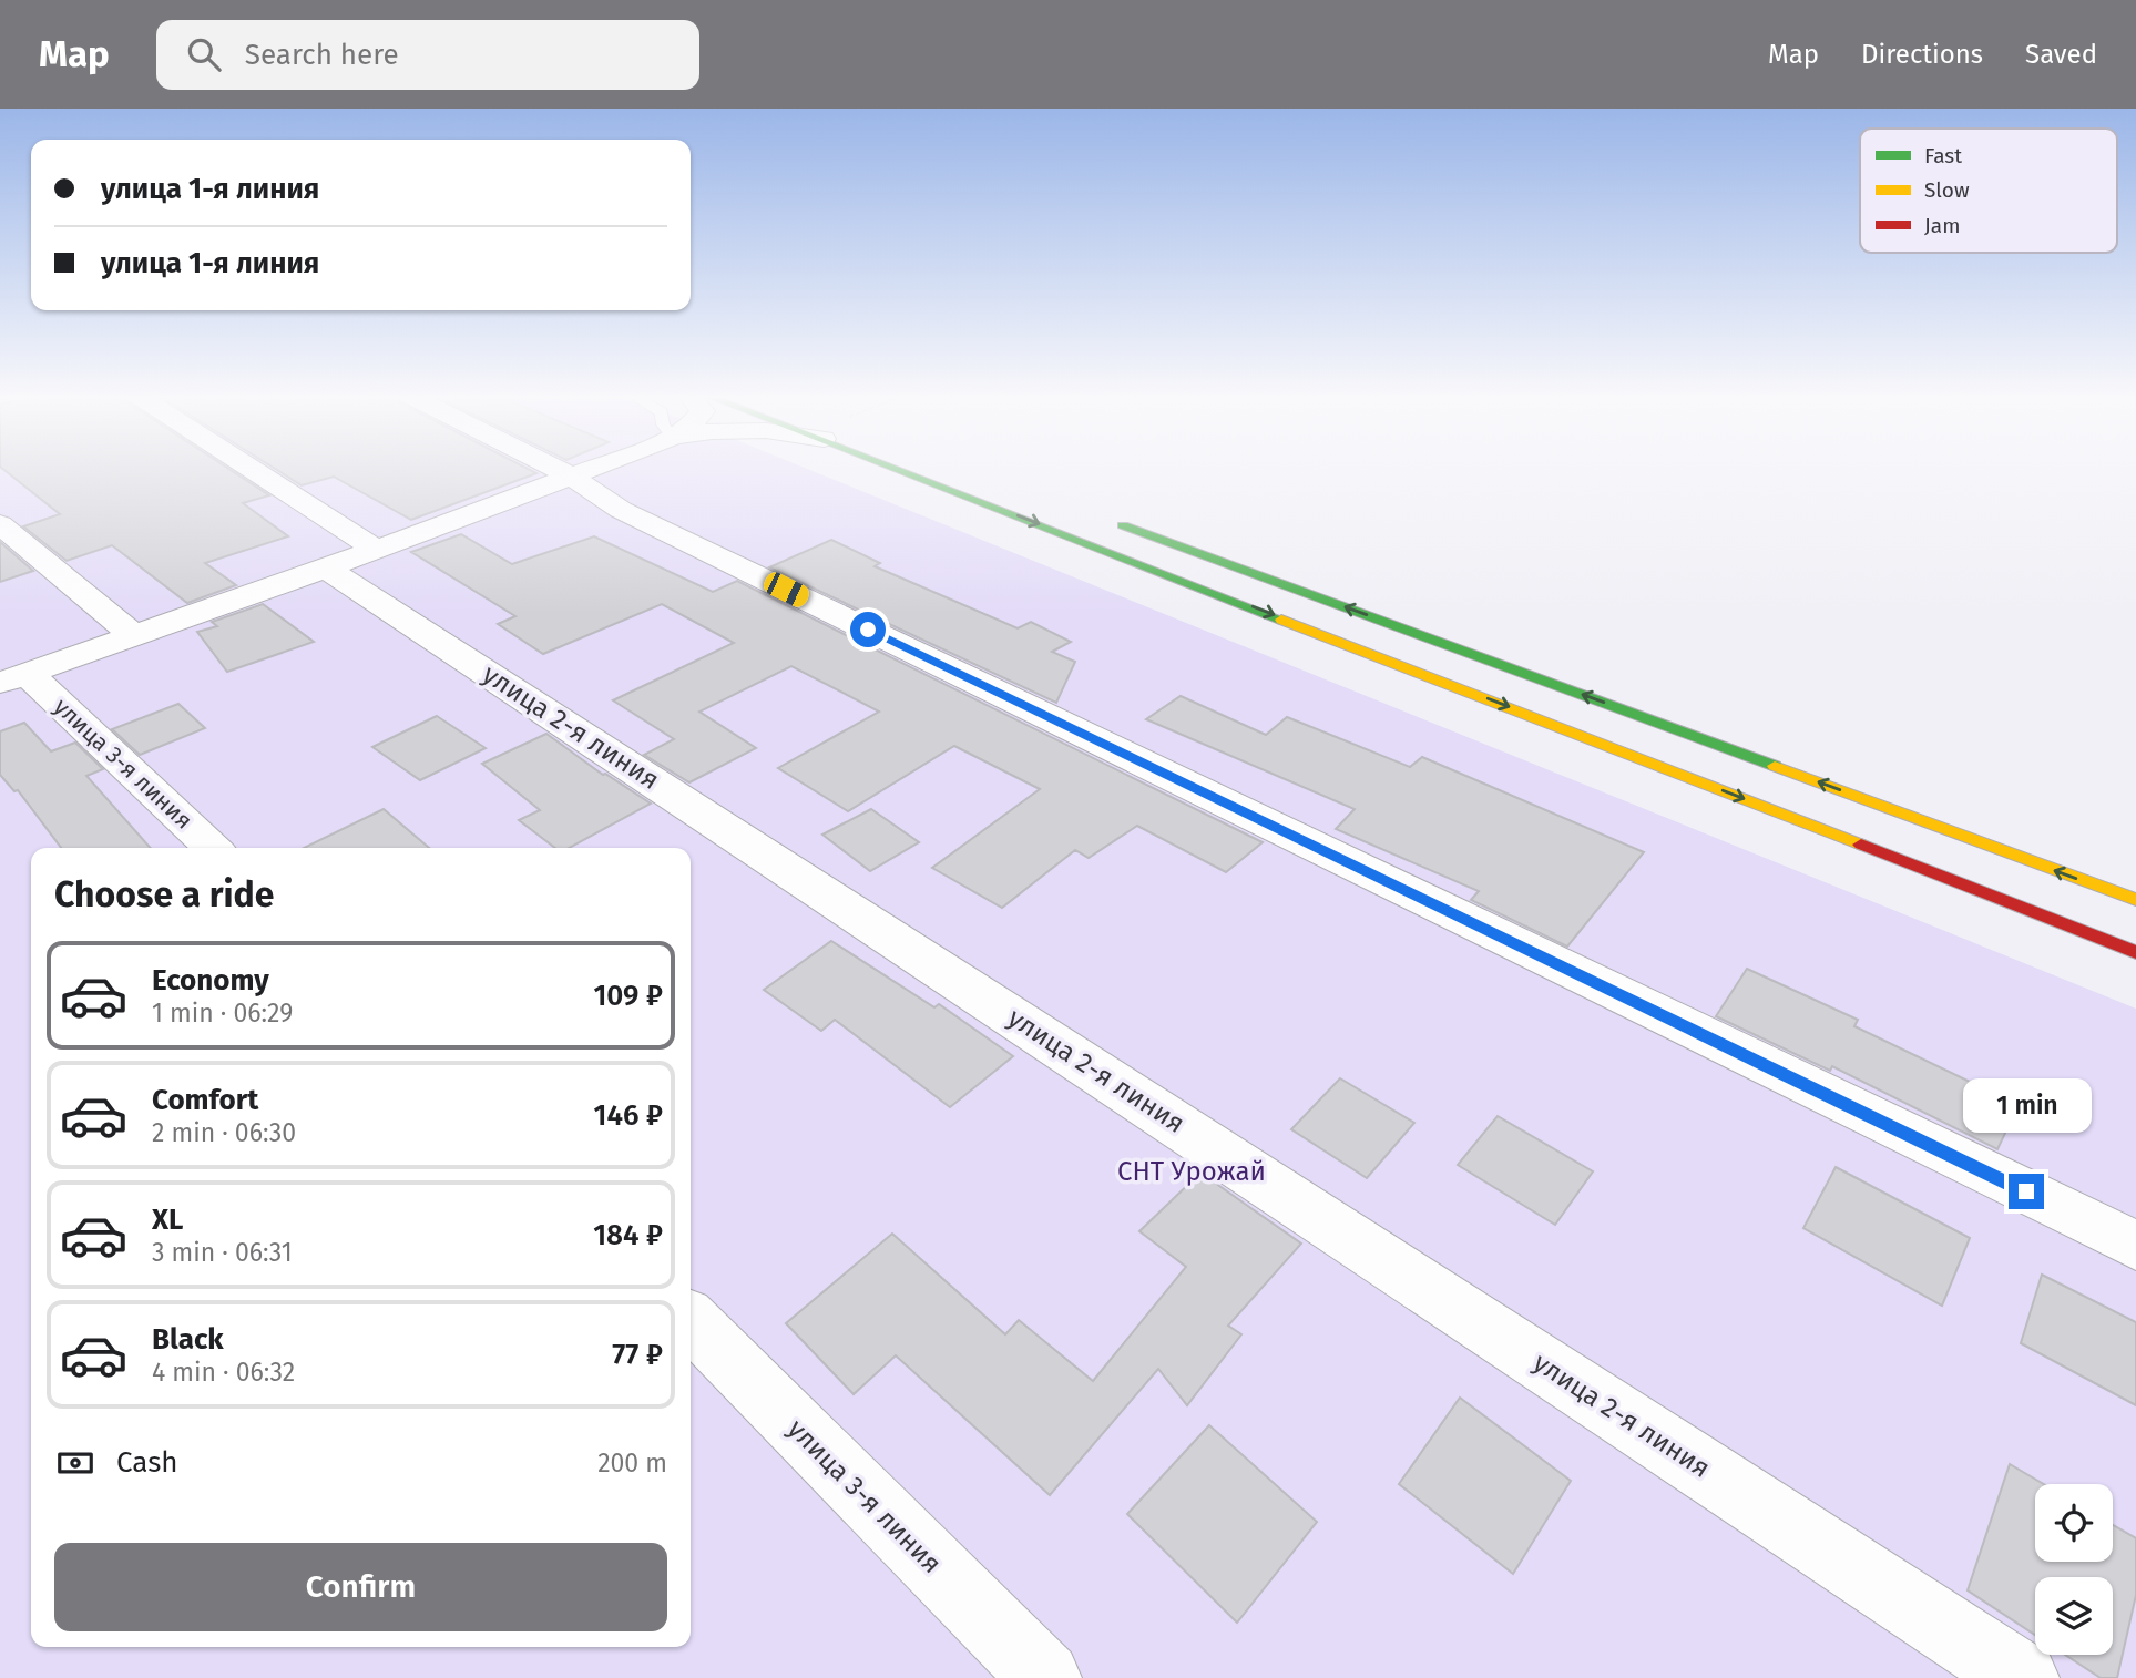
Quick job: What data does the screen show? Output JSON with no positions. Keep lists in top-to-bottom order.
{
  "streets": {
    "street": ["улица 2-я линия", "улица 3-я линия"]
  },
  "parks": ["СНТ Урожай"],
  "legend": ["Fast", "Slow", "Jam"],
  "page": {
    "header": "Map",
    "search": "Search here",
    "nav": ["Map", "Directions", "Saved"],
    "banner": ["улица 1-я линия", "улица 1-я линия"],
    "heading": "Choose a ride",
    "list": [
      {
        "name": "Economy",
        "note": "1 min · 06:29",
        "value": "109 ₽"
      },
      {
        "name": "Comfort",
        "note": "2 min · 06:30",
        "value": "146 ₽"
      },
      {
        "name": "XL",
        "note": "3 min · 06:31",
        "value": "184 ₽"
      },
      {
        "name": "Black",
        "note": "4 min · 06:32",
        "value": "77 ₽"
      }
    ],
    "bubble": "1 min",
    "pay": ["Cash", "200 m"],
    "buttons": "Confirm"
  }
}
